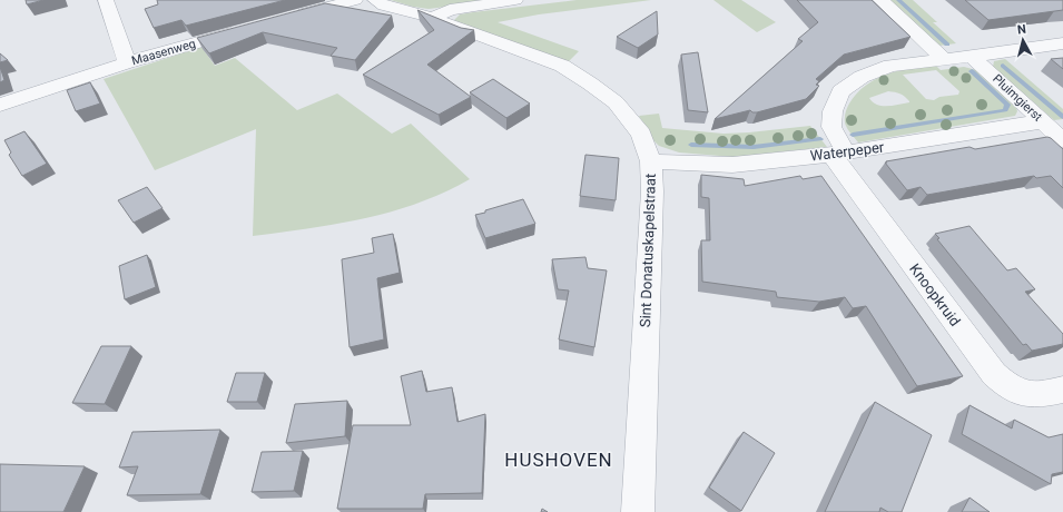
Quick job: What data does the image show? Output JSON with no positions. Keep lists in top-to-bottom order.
{
  "streets": {
    "street": [
      "Maasenweg",
      "Pluimgierst",
      "Waterpeper",
      "Sint Donatuskapelstraat",
      "Knoopkruid"
    ]
  },
  "crossings": [
    ["Pluimgierst", "Waterpeper"],
    ["Pluimgierst", "Knoopkruid"],
    ["Waterpeper", "Sint Donatuskapelstraat"],
    ["Waterpeper", "Knoopkruid"]
  ],
  "districts": ["HUSHOVEN"],
  "north": "top"
}
